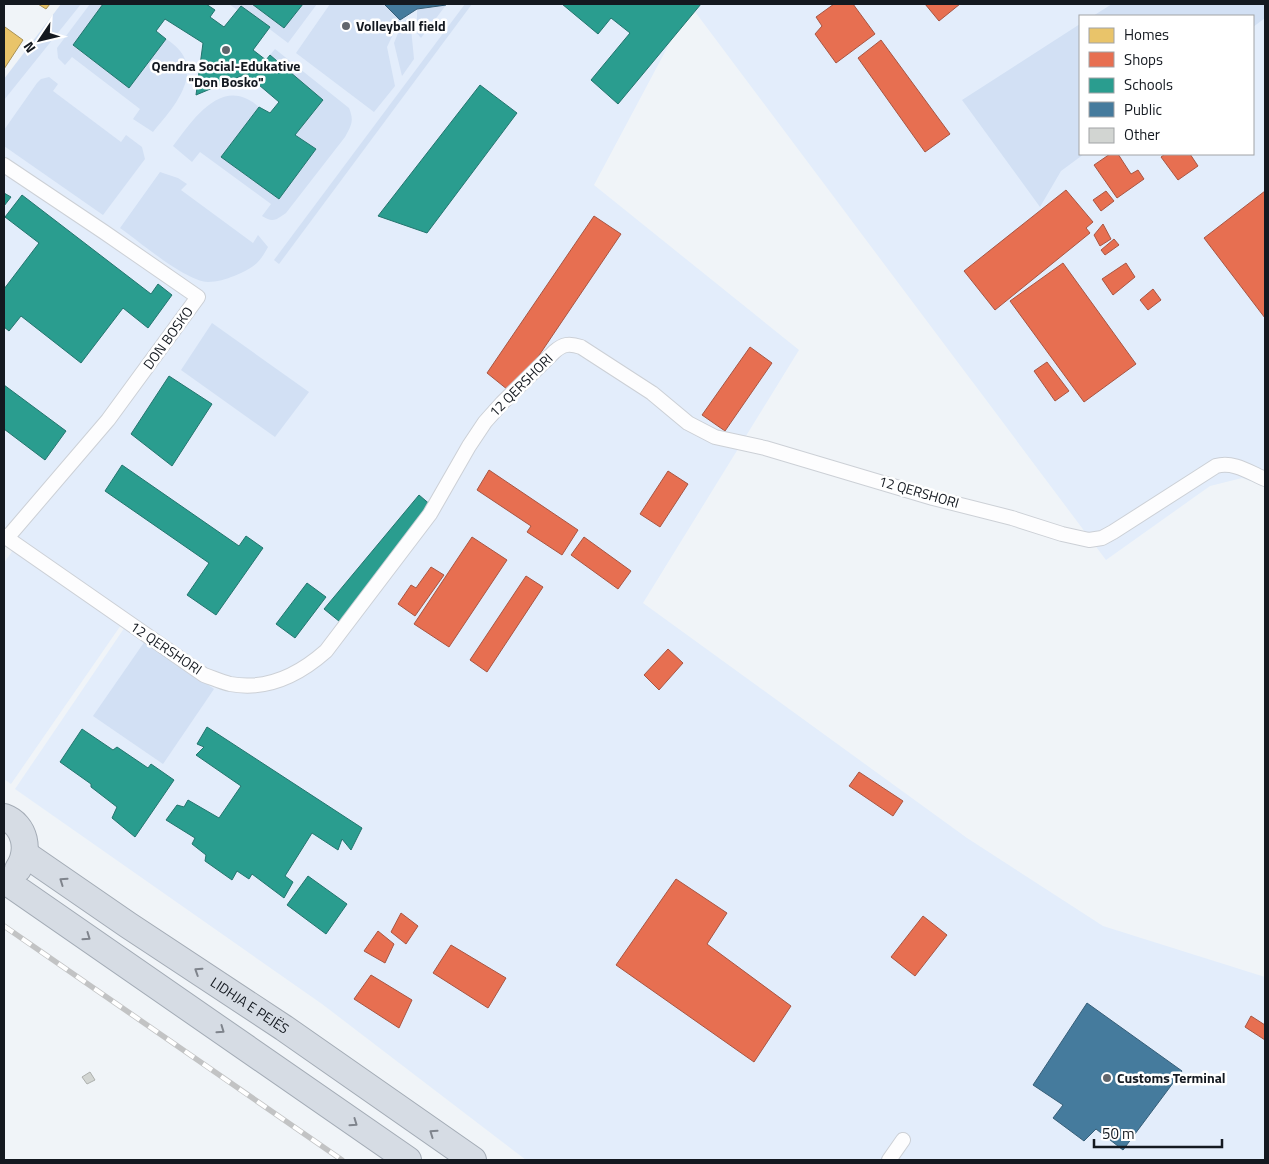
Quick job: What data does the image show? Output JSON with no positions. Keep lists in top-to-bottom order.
{
  "streets": {
    "highway": ["LIDHJA E PEJËS"],
    "street": ["DON BOSKO", "12 QERSHORI"]
  },
  "crossings": [
    ["DON BOSKO", "12 QERSHORI"]
  ],
  "places": ["Volleyball field", "Qendra Social-Edukative \"Don Bosko\"", "Customs Terminal"],
  "legend": [
    "Homes",
    "Shops",
    "Schools",
    "Public",
    "Other"
  ],
  "scale_bar": "50 m",
  "north": "bottom left"
}
